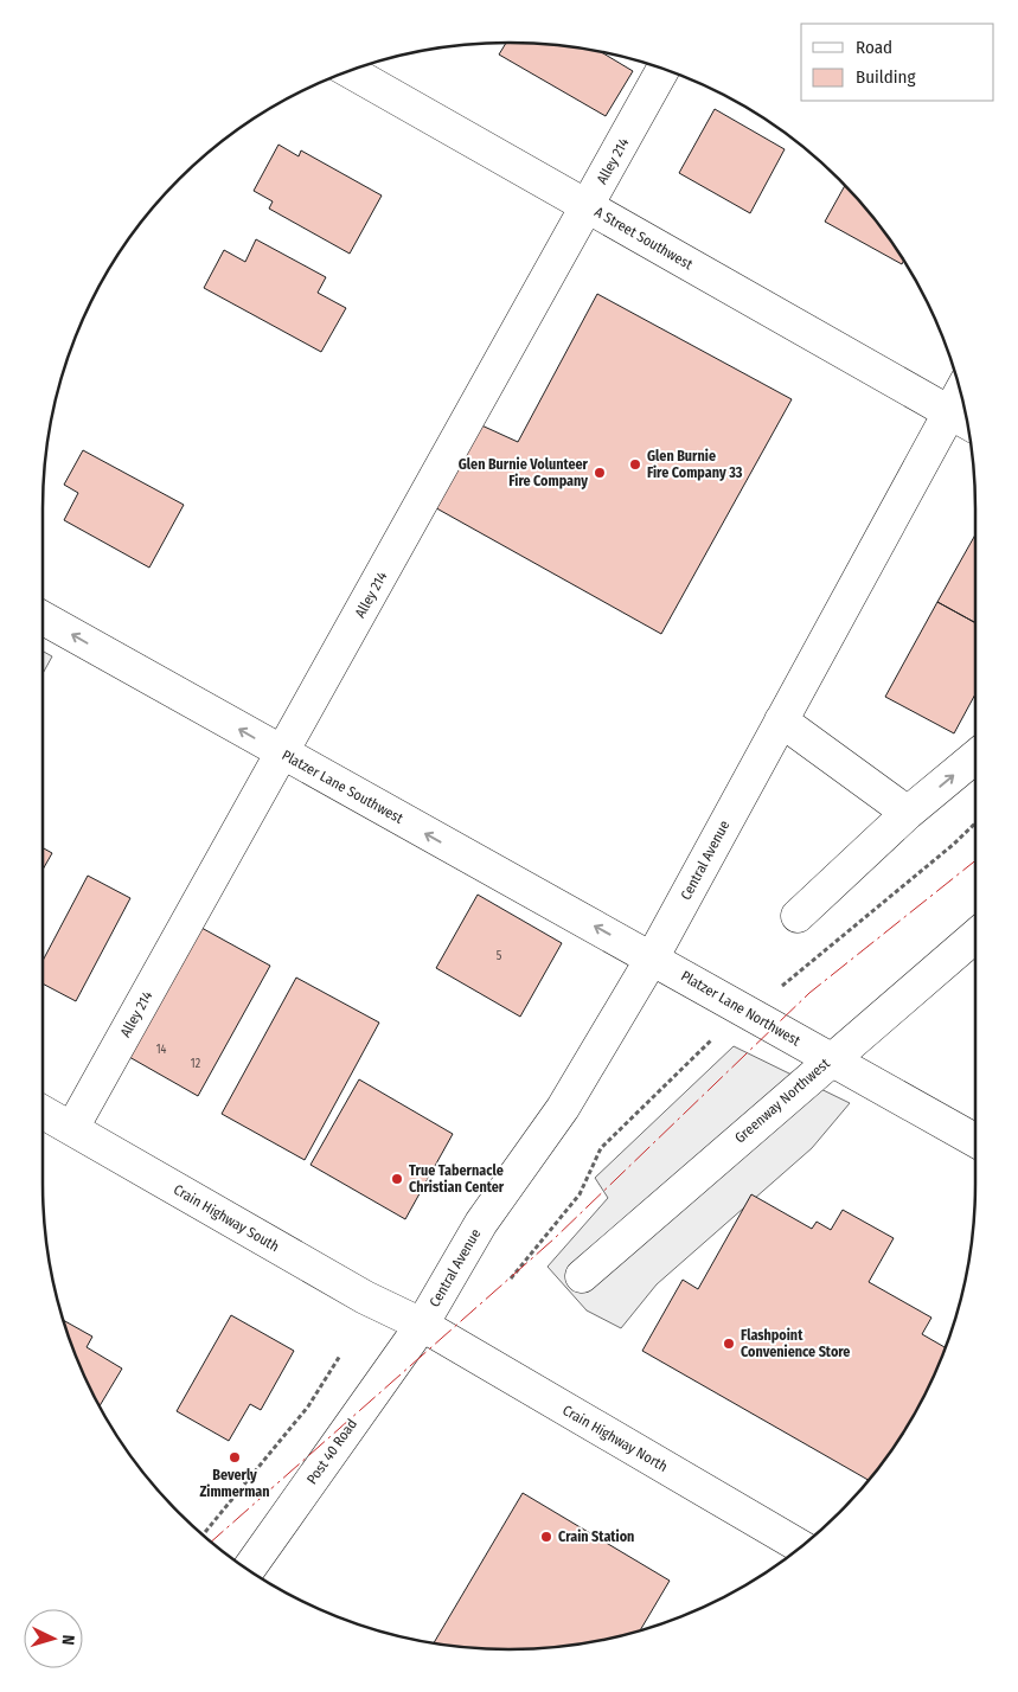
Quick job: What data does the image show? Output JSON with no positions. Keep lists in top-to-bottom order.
{
  "streets": {
    "street": [
      "Alley 214",
      "A Street Southwest",
      "Platzer Lane Southwest",
      "Central Avenue",
      "Platzer Lane Northwest",
      "Greenway Northwest",
      "Crain Highway South",
      "Crain Highway North",
      "Post 40 Road"
    ]
  },
  "crossings": [
    ["Alley 214", "A Street Southwest"],
    ["Alley 214", "Platzer Lane Southwest"],
    ["Alley 214", "Crain Highway South"],
    ["A Street Southwest", "Central Avenue"],
    ["Platzer Lane Southwest", "Central Avenue"],
    ["Platzer Lane Southwest", "Platzer Lane Northwest"],
    ["Central Avenue", "Platzer Lane Northwest"],
    ["Central Avenue", "Crain Highway South"],
    ["Central Avenue", "Crain Highway North"],
    ["Central Avenue", "Post 40 Road"],
    ["Platzer Lane Northwest", "Greenway Northwest"],
    ["Crain Highway South", "Crain Highway North"],
    ["Crain Highway South", "Post 40 Road"],
    ["Crain Highway North", "Post 40 Road"]
  ],
  "one_way": ["Platzer Lane Southwest"],
  "places": [
    "Glen Burnie Fire Company 33",
    "Glen Burnie Volunteer Fire Company",
    "True Tabernacle Christian Center",
    "Flashpoint Convenience Store",
    "Beverly Zimmerman",
    "Crain Station"
  ],
  "house_numbers": ["5", "14", "12"],
  "legend": ["Road", "Building"],
  "north": "right"
}
